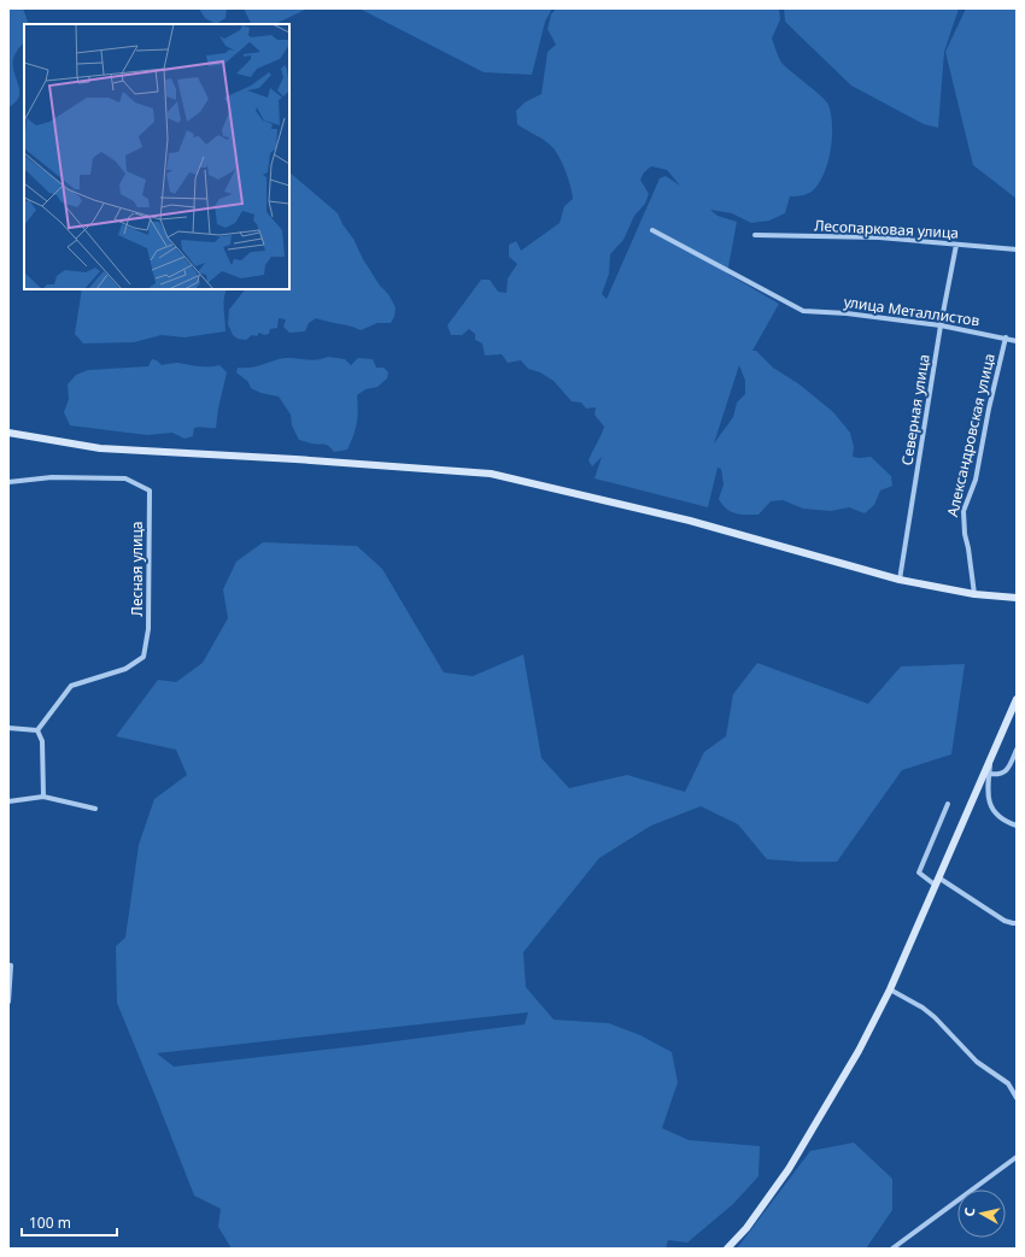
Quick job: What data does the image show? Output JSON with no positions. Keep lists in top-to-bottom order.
{
  "streets": {
    "street": [
      "Лесопарковая улица",
      "улица Металлистов",
      "Северная улица",
      "Александровская улица",
      "Лесная улица"
    ]
  },
  "crossings": [
    ["Лесопарковая улица", "Северная улица"],
    ["улица Металлистов", "Северная улица"],
    ["улица Металлистов", "Александровская улица"]
  ],
  "scale_bar": "100 m",
  "north": "left"
}
